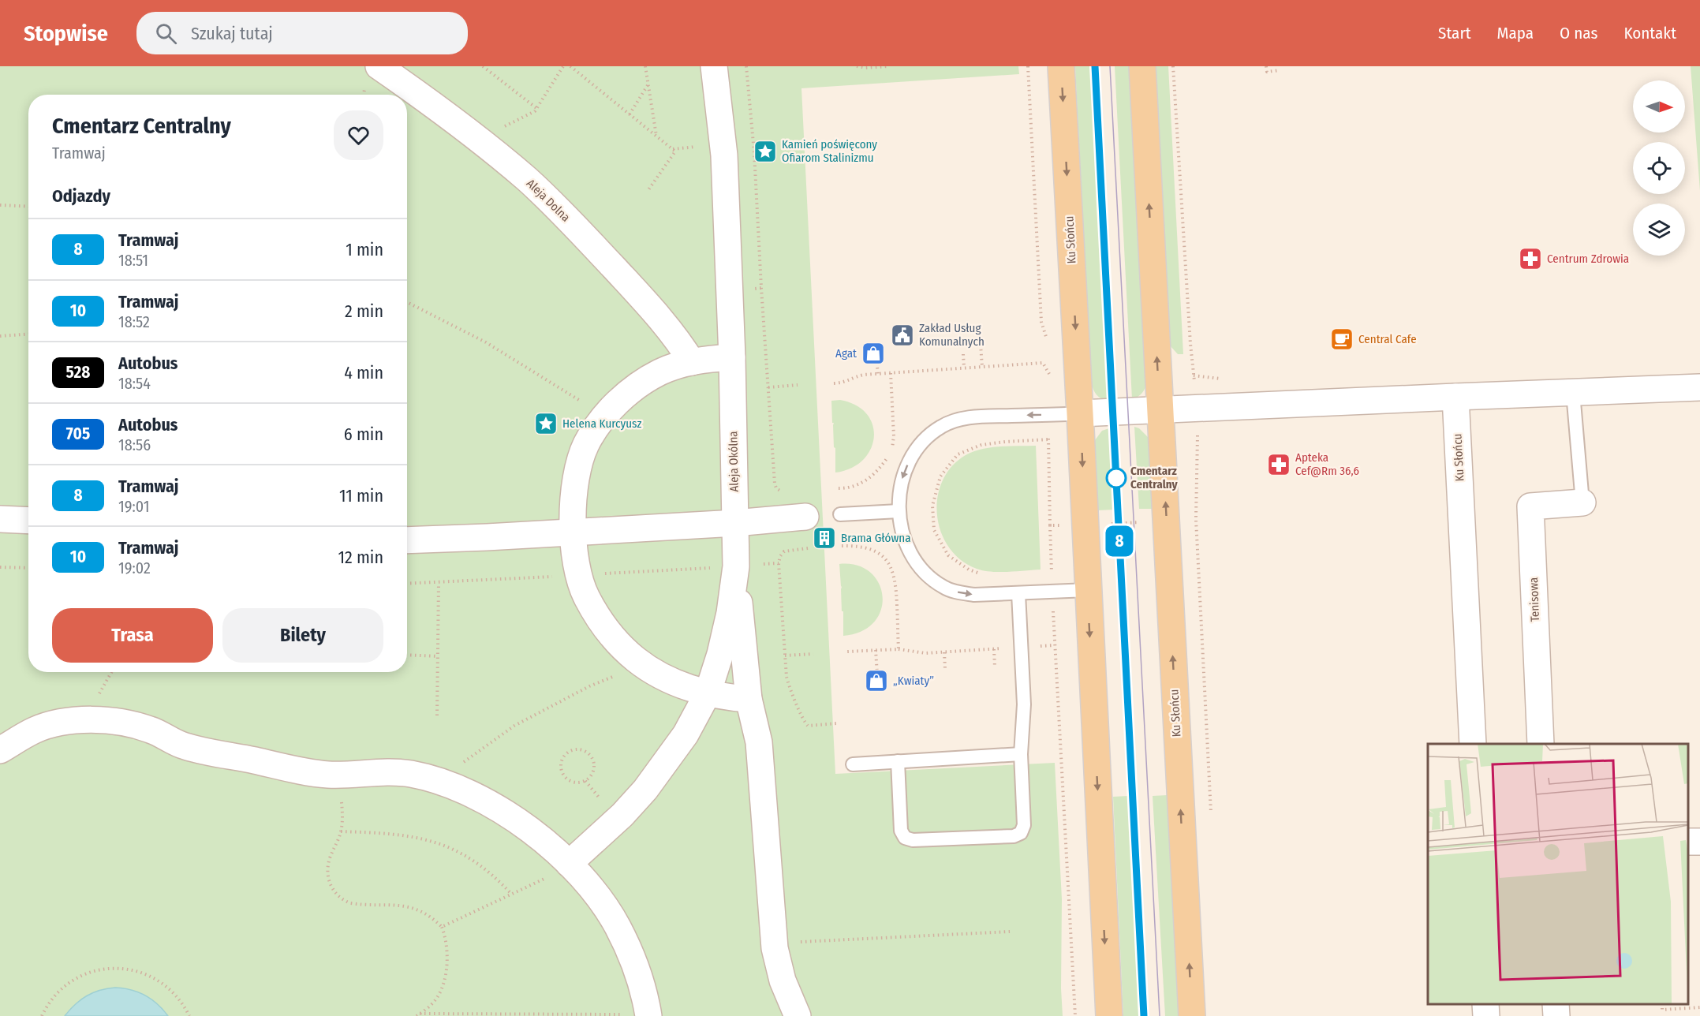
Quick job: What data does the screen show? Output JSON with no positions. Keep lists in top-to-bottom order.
{
  "streets": {
    "main road": ["Ku Słońcu"],
    "street": ["Aleja Dolna", "Aleja Okólna", "Tenisowa"]
  },
  "places": {
    "place": ["Kamień poświęcony Ofiarom Stalinizmu", "Helena Kurcyusz"],
    "pharmacy": ["Centrum Zdrowia", "Apteka Cef@Rm 36,6"],
    "public building": ["Zakład Usług Komunalnych"],
    "cafe": ["Central Cafe"],
    "shop": ["Agat", "„Kwiaty”"],
    "other": ["Cmentarz Centralny"],
    "building": ["Brama Główna"]
  },
  "lines": ["tram line 8"],
  "north": "right",
  "page": {
    "header": "Stopwise",
    "search": "Szukaj tutaj",
    "nav": [
      "Start",
      "Mapa",
      "O nas",
      "Kontakt"
    ],
    "on_map": "8",
    "heading": [
      ["Cmentarz Centralny", "Tramwaj"],
      "Odjazdy"
    ],
    "list": [
      {
        "mark": "8",
        "name": "Tramwaj",
        "note": "18:51",
        "value": "1 min"
      },
      {
        "mark": "10",
        "name": "Tramwaj",
        "note": "18:52",
        "value": "2 min"
      },
      {
        "mark": "528",
        "name": "Autobus",
        "note": "18:54",
        "value": "4 min"
      },
      {
        "mark": "705",
        "name": "Autobus",
        "note": "18:56",
        "value": "6 min"
      },
      {
        "mark": "8",
        "name": "Tramwaj",
        "note": "19:01",
        "value": "11 min"
      },
      {
        "mark": "10",
        "name": "Tramwaj",
        "note": "19:02",
        "value": "12 min"
      }
    ],
    "buttons": ["Trasa", "Bilety"]
  }
}
